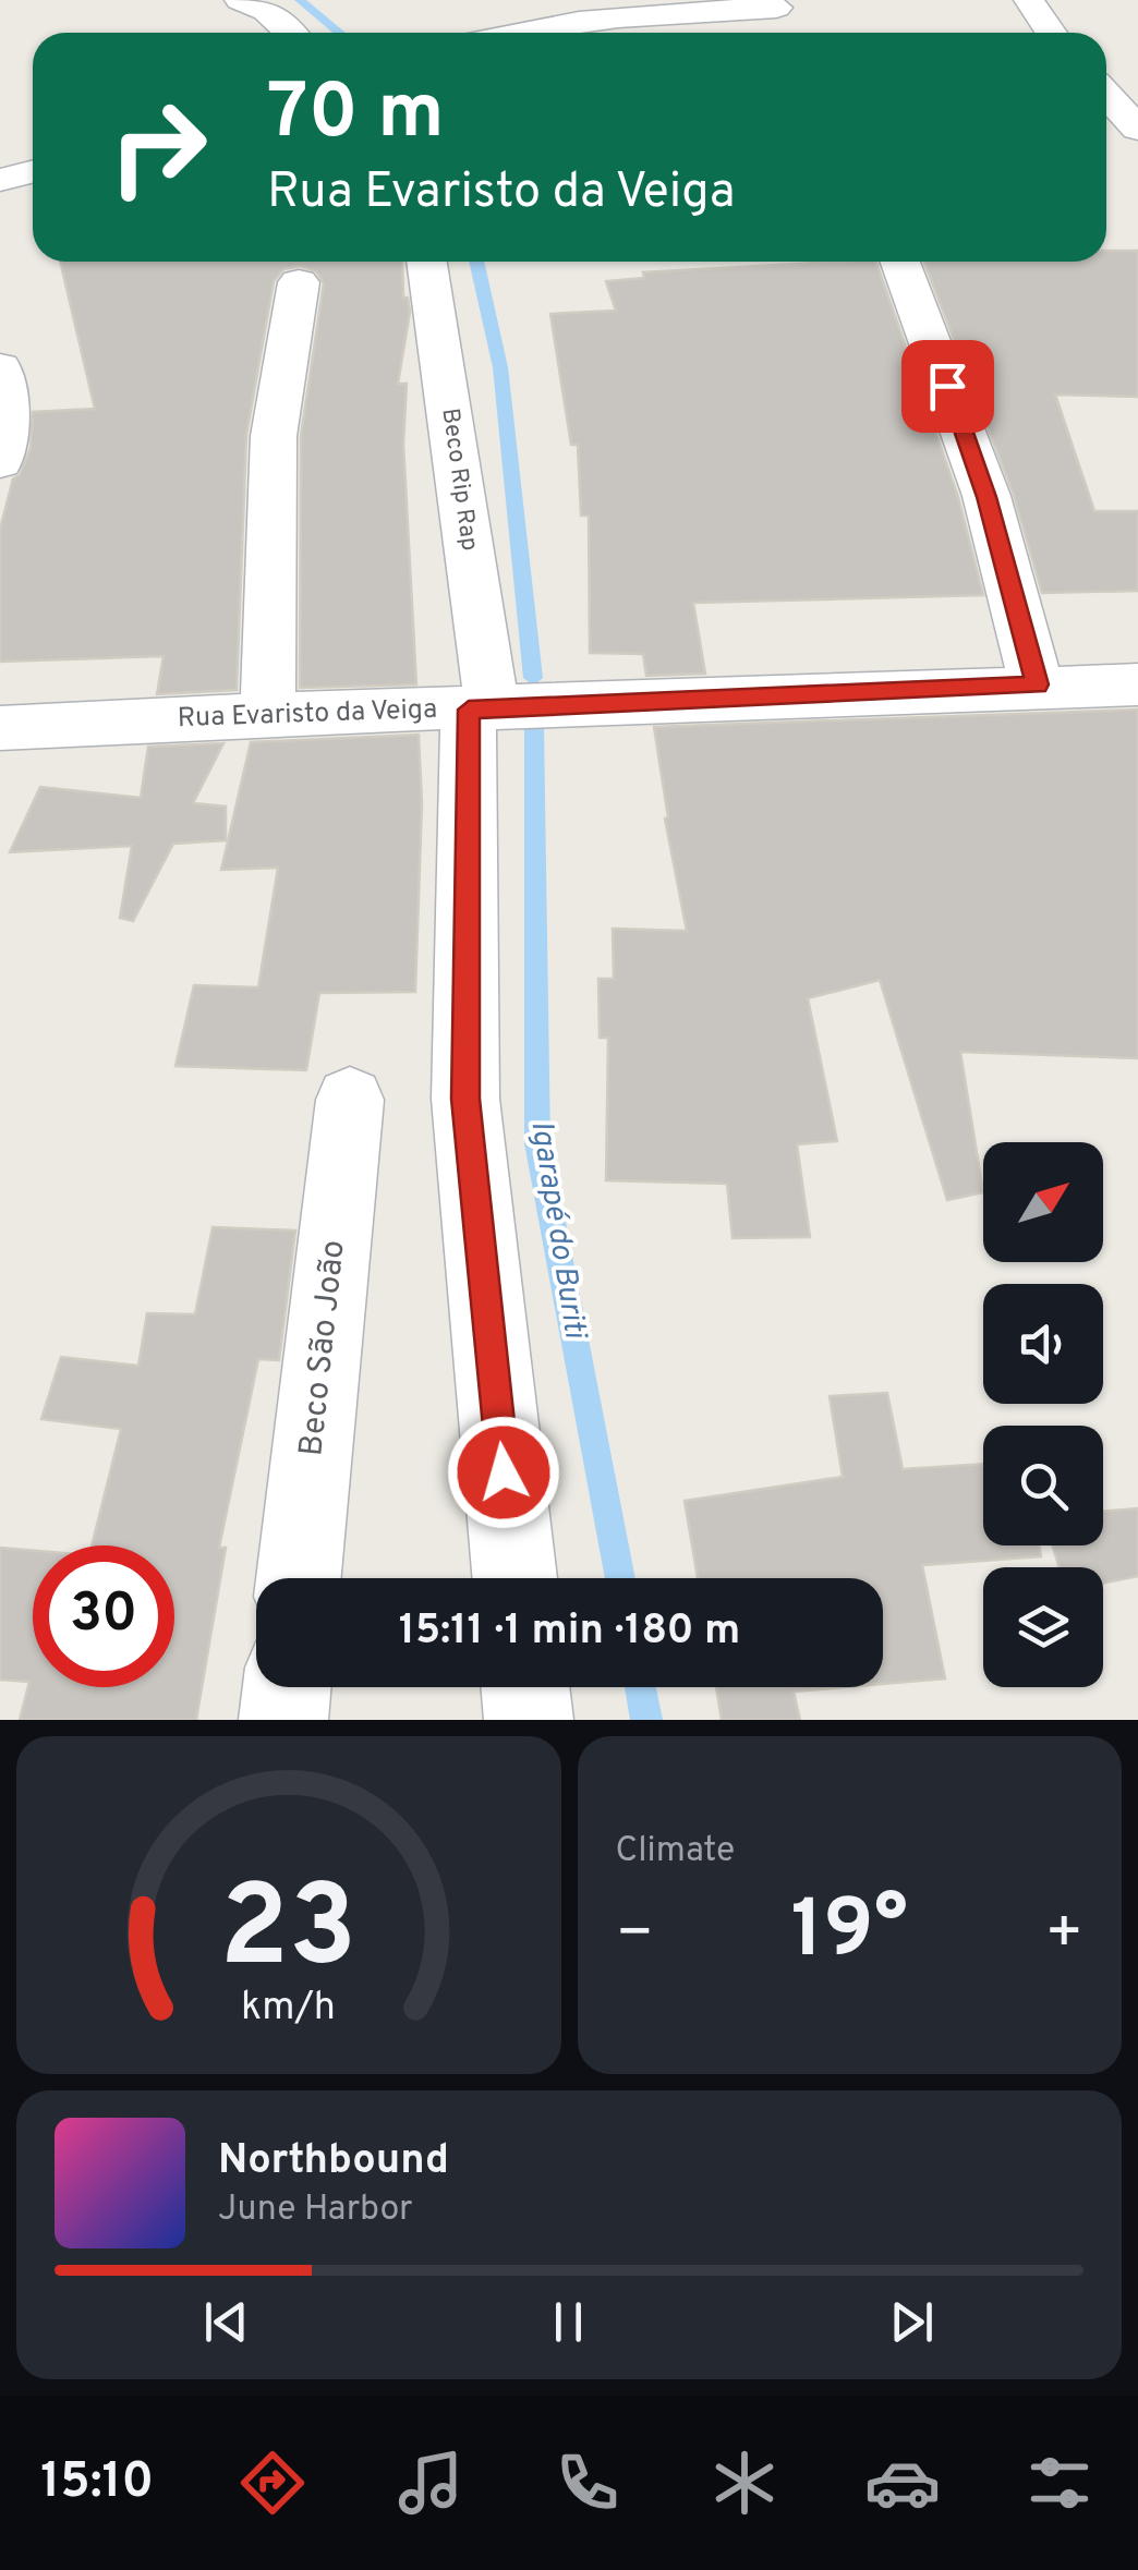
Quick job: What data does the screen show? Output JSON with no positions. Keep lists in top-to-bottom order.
{
  "streets": {
    "street": ["Beco Rip Rap", "Rua Evaristo da Veiga", "Beco São João"]
  },
  "crossings": [
    ["Beco Rip Rap", "Rua Evaristo da Veiga"]
  ],
  "water": ["Igarapé do Buriti"],
  "north": "top right",
  "page": {
    "turn": ["70 m", "Rua Evaristo da Veiga"],
    "limit": "30",
    "trip": "15:11 · 1 min · 180 m",
    "tile": "Climate",
    "heat": ["−", "19°", "+"],
    "song": ["Northbound", "June Harbor"],
    "tabs": "15:10",
    "gauge": ["23", "km/h"]
  }
}
